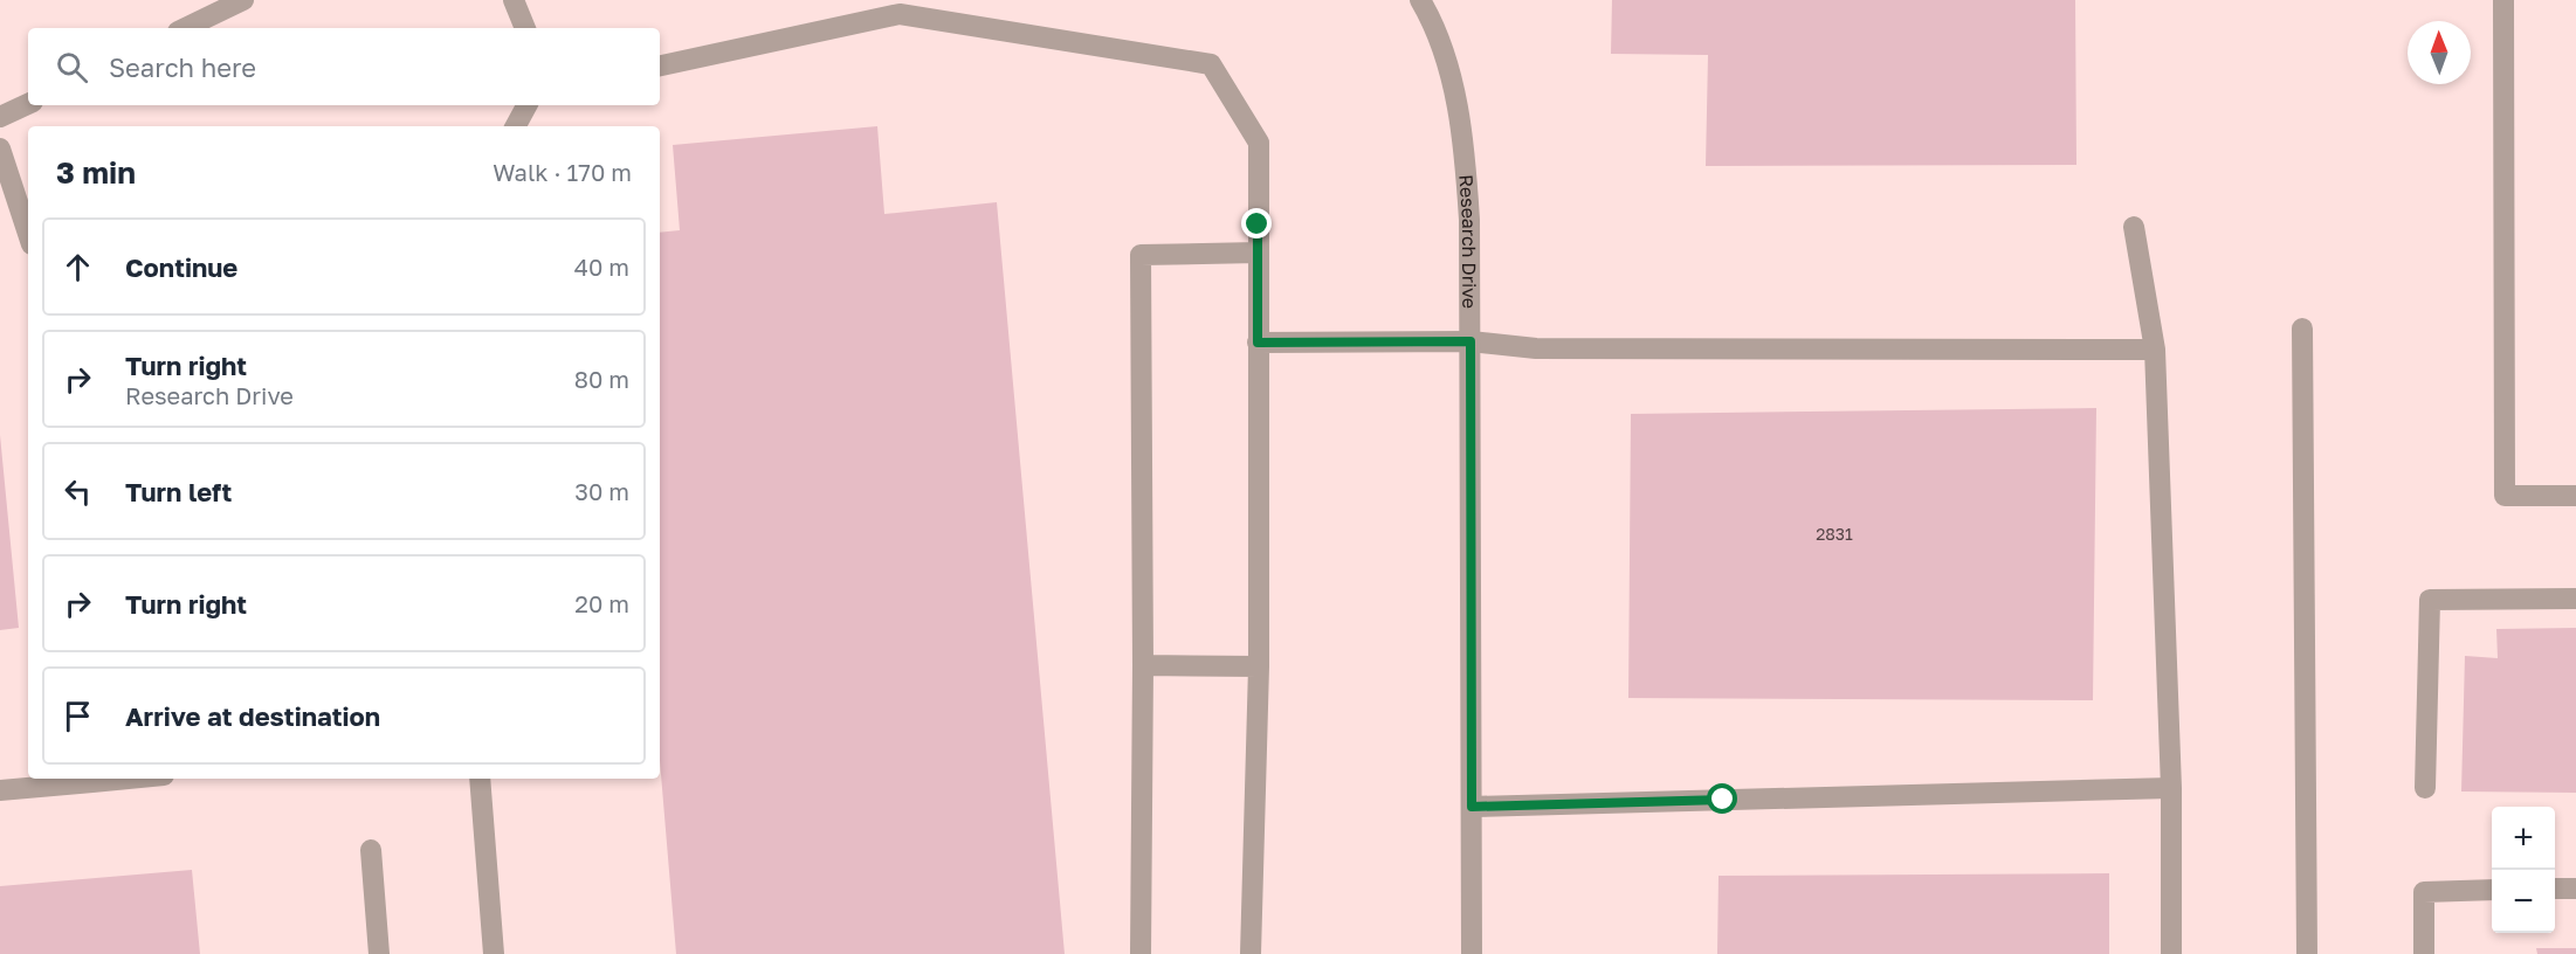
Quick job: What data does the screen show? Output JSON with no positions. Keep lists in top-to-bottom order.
{
  "streets": {
    "street": ["Research Drive"]
  },
  "house_numbers": ["2831"],
  "north": "top",
  "page": {
    "search": "Search here",
    "heading": ["3 min", "Walk · 170 m"],
    "list": [
      ["Continue", "40 m"],
      ["Turn right", "Research Drive", "80 m"],
      ["Turn left", "30 m"],
      ["Turn right", "20 m"],
      "Arrive at destination"
    ],
    "map_buttons": ["+", "−"]
  }
}
